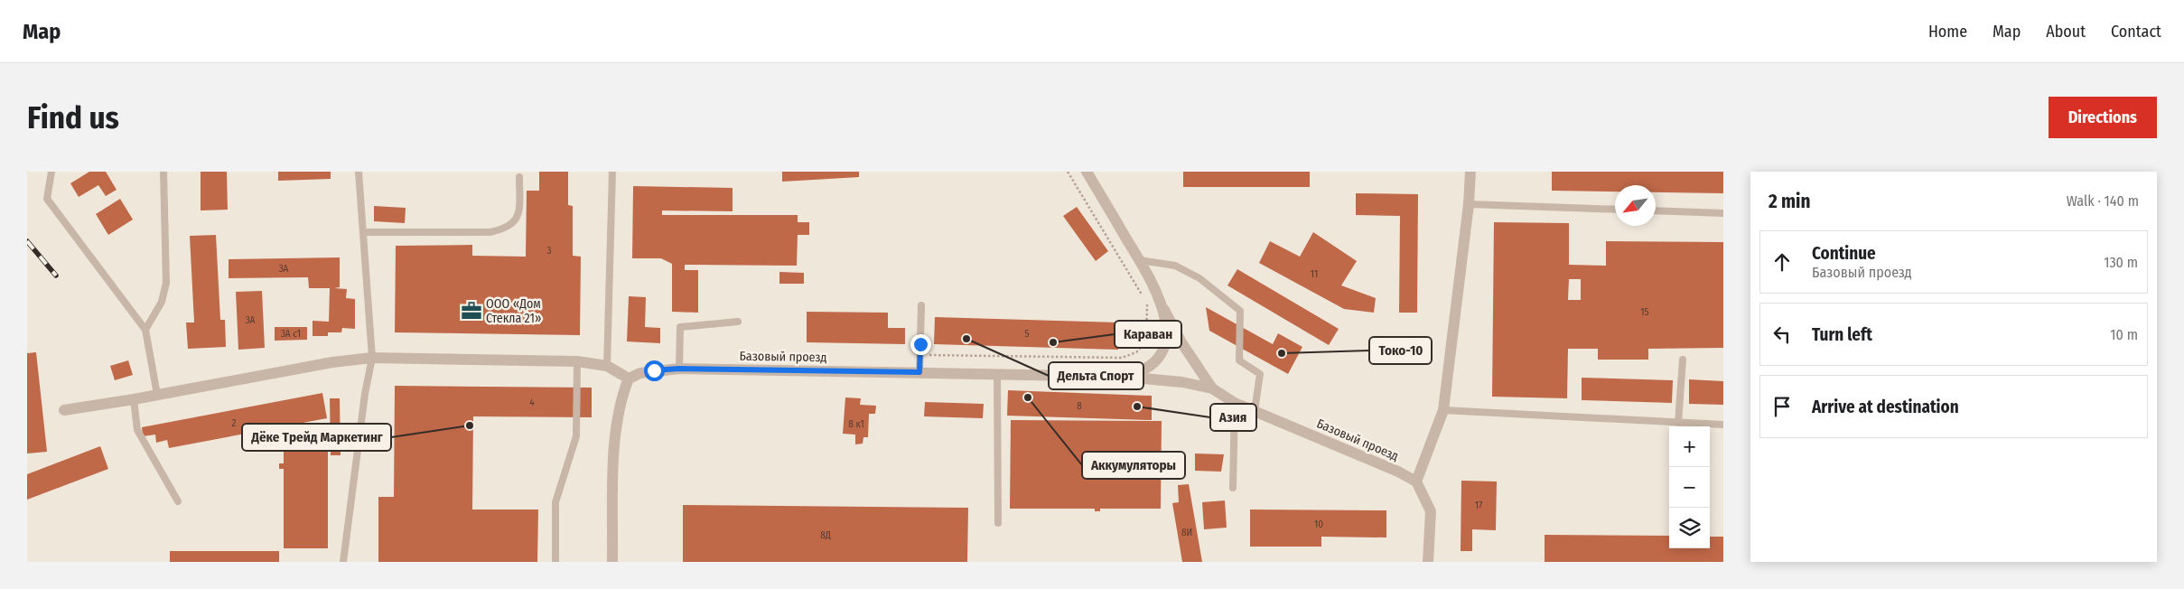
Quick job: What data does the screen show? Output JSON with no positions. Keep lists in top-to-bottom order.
{
  "streets": {
    "street": ["Базовый проезд"]
  },
  "places": {
    "office": ["ООО «Дом Стекла 21»"],
    "other": [
      "Дельта Спорт",
      "Караван",
      "Токо-10",
      "Аккумуляторы",
      "Азия",
      "Дёке Трейд Маркетинг"
    ]
  },
  "house_numbers": [
    "3",
    "3А",
    "11",
    "15",
    "3А",
    "3А с1",
    "5",
    "4",
    "8",
    "2",
    "8 к1",
    "17",
    "10",
    "8И",
    "8Д"
  ],
  "north": "bottom left",
  "page": {
    "header": "Map",
    "nav": [
      "Home",
      "Map",
      "About",
      "Contact"
    ],
    "buttons": "Directions",
    "title": "Find us",
    "heading": ["2 min", "Walk · 140 m"],
    "list": [
      ["Continue", "Базовый проезд", "130 m"],
      ["Turn left", "10 m"],
      "Arrive at destination"
    ],
    "map_buttons": ["+", "−"]
  }
}
